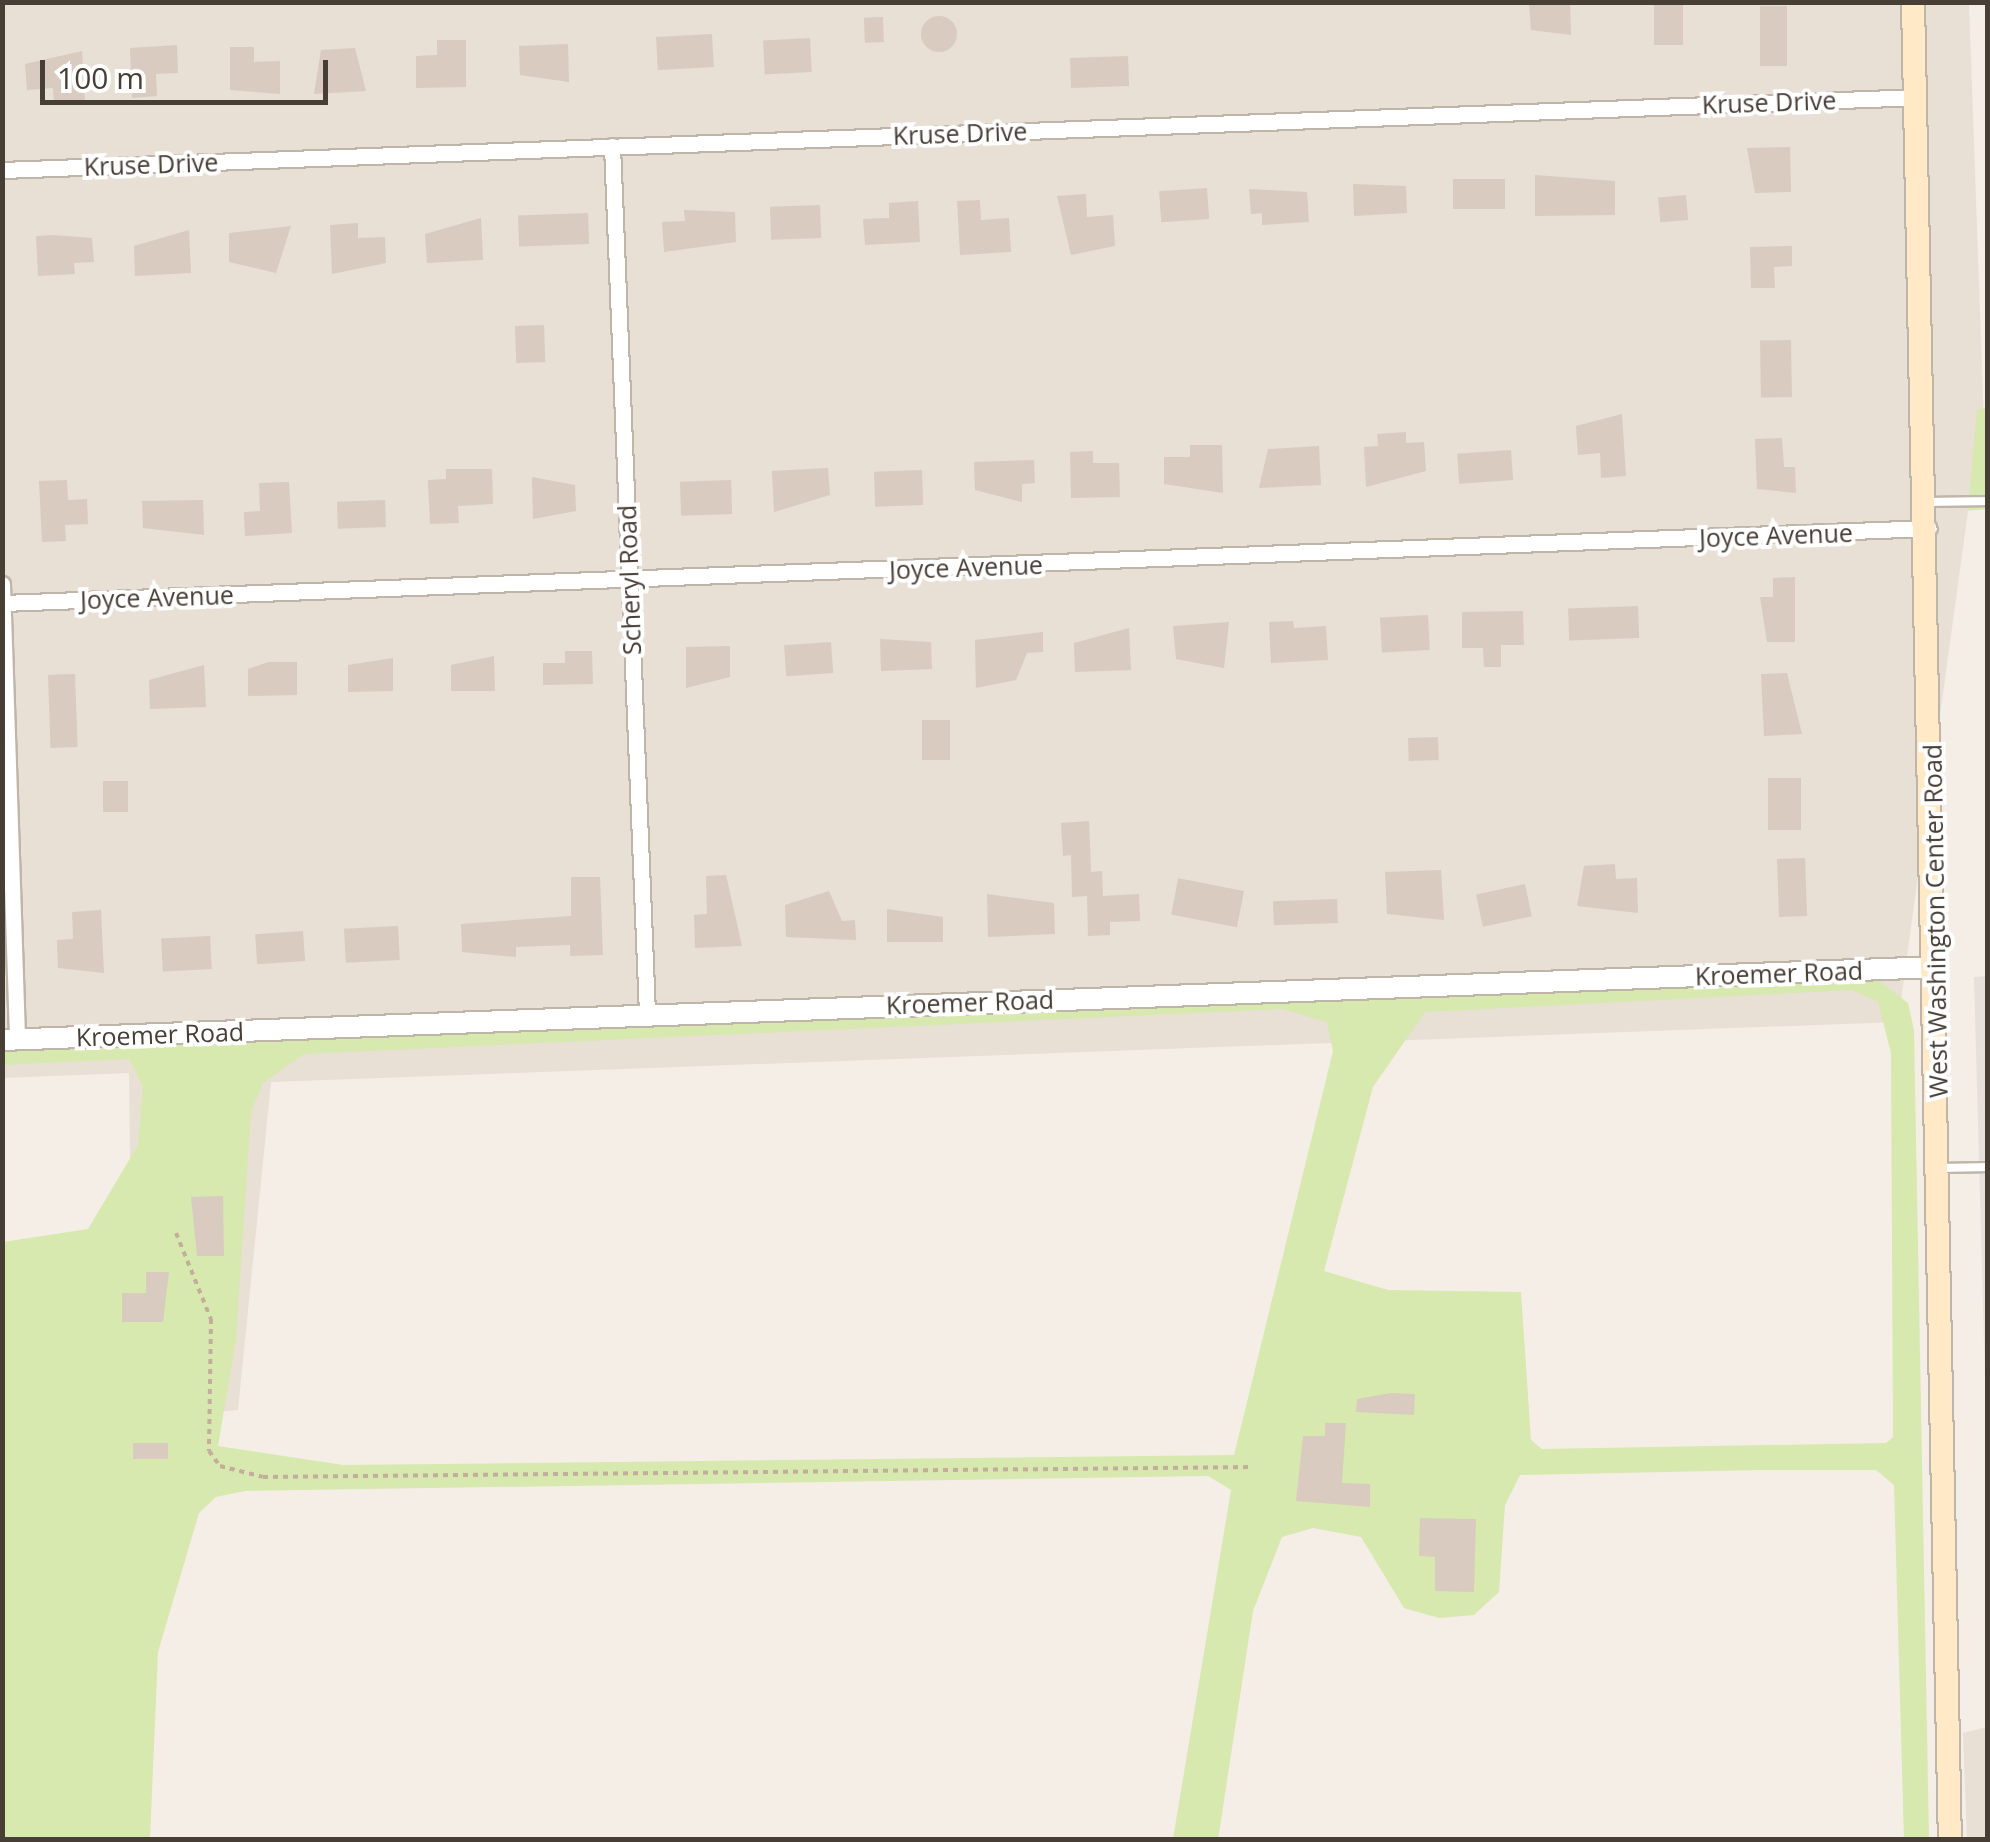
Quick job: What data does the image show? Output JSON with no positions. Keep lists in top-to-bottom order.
{
  "streets": {
    "main road": ["West Washington Center Road"],
    "street": [
      "Kruse Drive",
      "Joyce Avenue",
      "Scheryl Road",
      "Kroemer Road"
    ]
  },
  "crossings": [
    ["Kruse Drive", "Scheryl Road"],
    ["Kruse Drive", "West Washington Center Road"],
    ["Joyce Avenue", "Scheryl Road"],
    ["Joyce Avenue", "West Washington Center Road"],
    ["Scheryl Road", "Kroemer Road"],
    ["West Washington Center Road", "Kroemer Road"]
  ],
  "scale_bar": "100 m"
}
